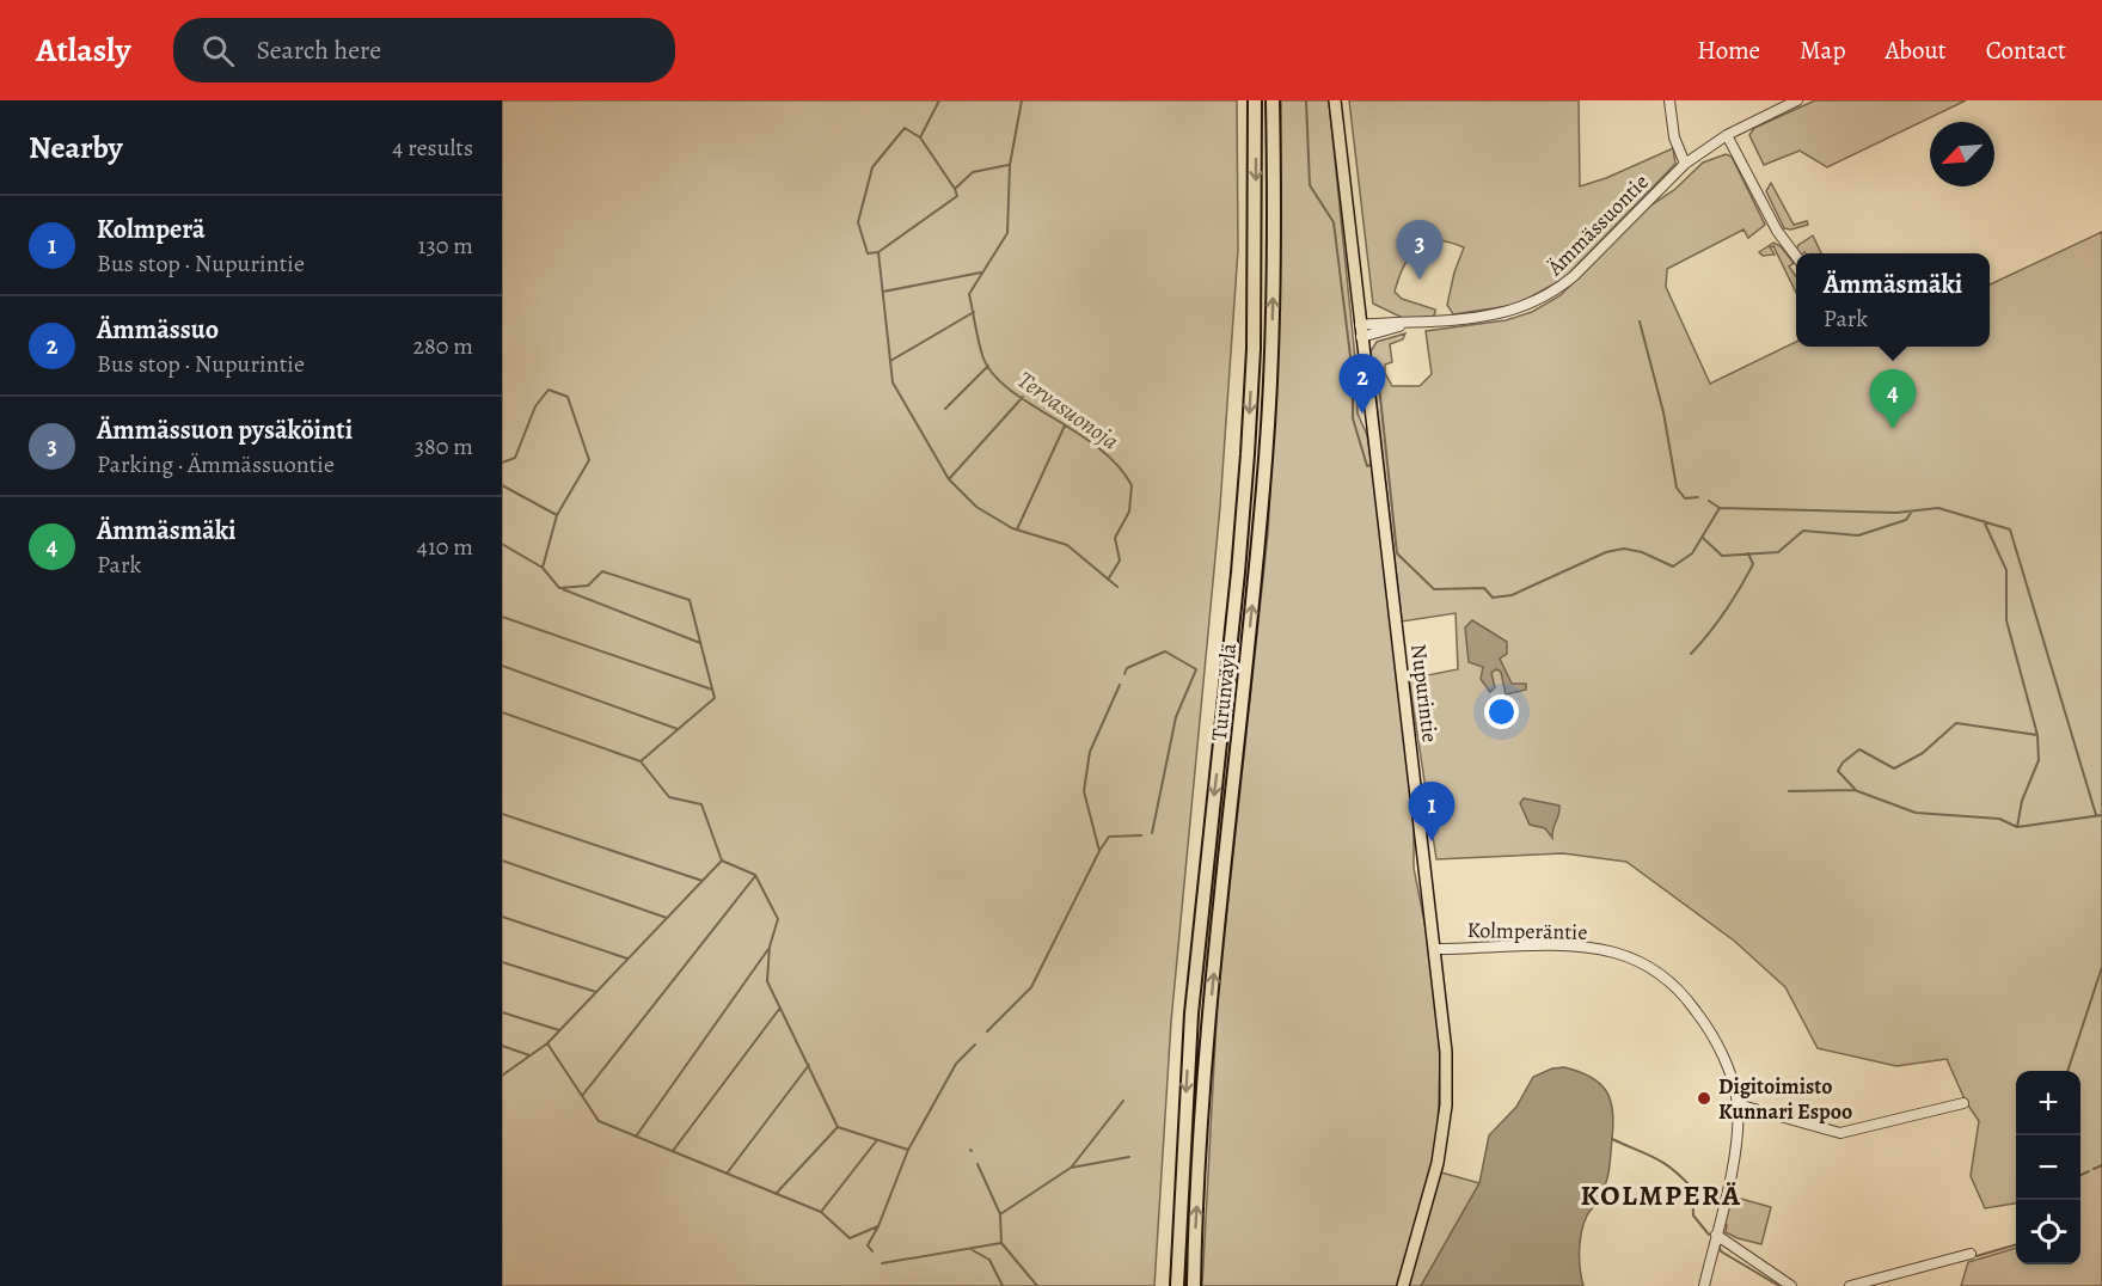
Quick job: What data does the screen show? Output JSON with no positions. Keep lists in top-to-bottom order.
{
  "streets": {
    "highway": ["Turunväylä"],
    "main road": ["Nupurintie"],
    "street": ["Ämmässuontie", "Kolmperäntie"]
  },
  "crossings": [
    ["Ämmässuontie", "Nupurintie"],
    ["Nupurintie", "Kolmperäntie"]
  ],
  "districts": ["KOLMPERÄ"],
  "water": ["Tervasuonoja"],
  "places": ["Digitoimisto Kunnari Espoo"],
  "north": "bottom left",
  "page": {
    "header": "Atlasly",
    "search": "Search here",
    "nav": [
      "Home",
      "Map",
      "About",
      "Contact"
    ],
    "heading": ["Nearby", "4 results"],
    "list": [
      {
        "mark": "1",
        "name": "Kolmperä",
        "note": "Bus stop · Nupurintie",
        "value": "130 m"
      },
      {
        "mark": "2",
        "name": "Ämmässuo",
        "note": "Bus stop · Nupurintie",
        "value": "280 m"
      },
      {
        "mark": "3",
        "name": "Ämmässuon pysäköinti",
        "note": "Parking · Ämmässuontie",
        "value": "380 m"
      },
      {
        "mark": "4",
        "name": "Ämmäsmäki",
        "note": "Park",
        "value": "410 m"
      }
    ],
    "pins": [
      "3",
      "2",
      "4",
      "1"
    ],
    "popup": ["Ämmäsmäki", "Park"],
    "map_buttons": ["+", "−"]
  }
}
